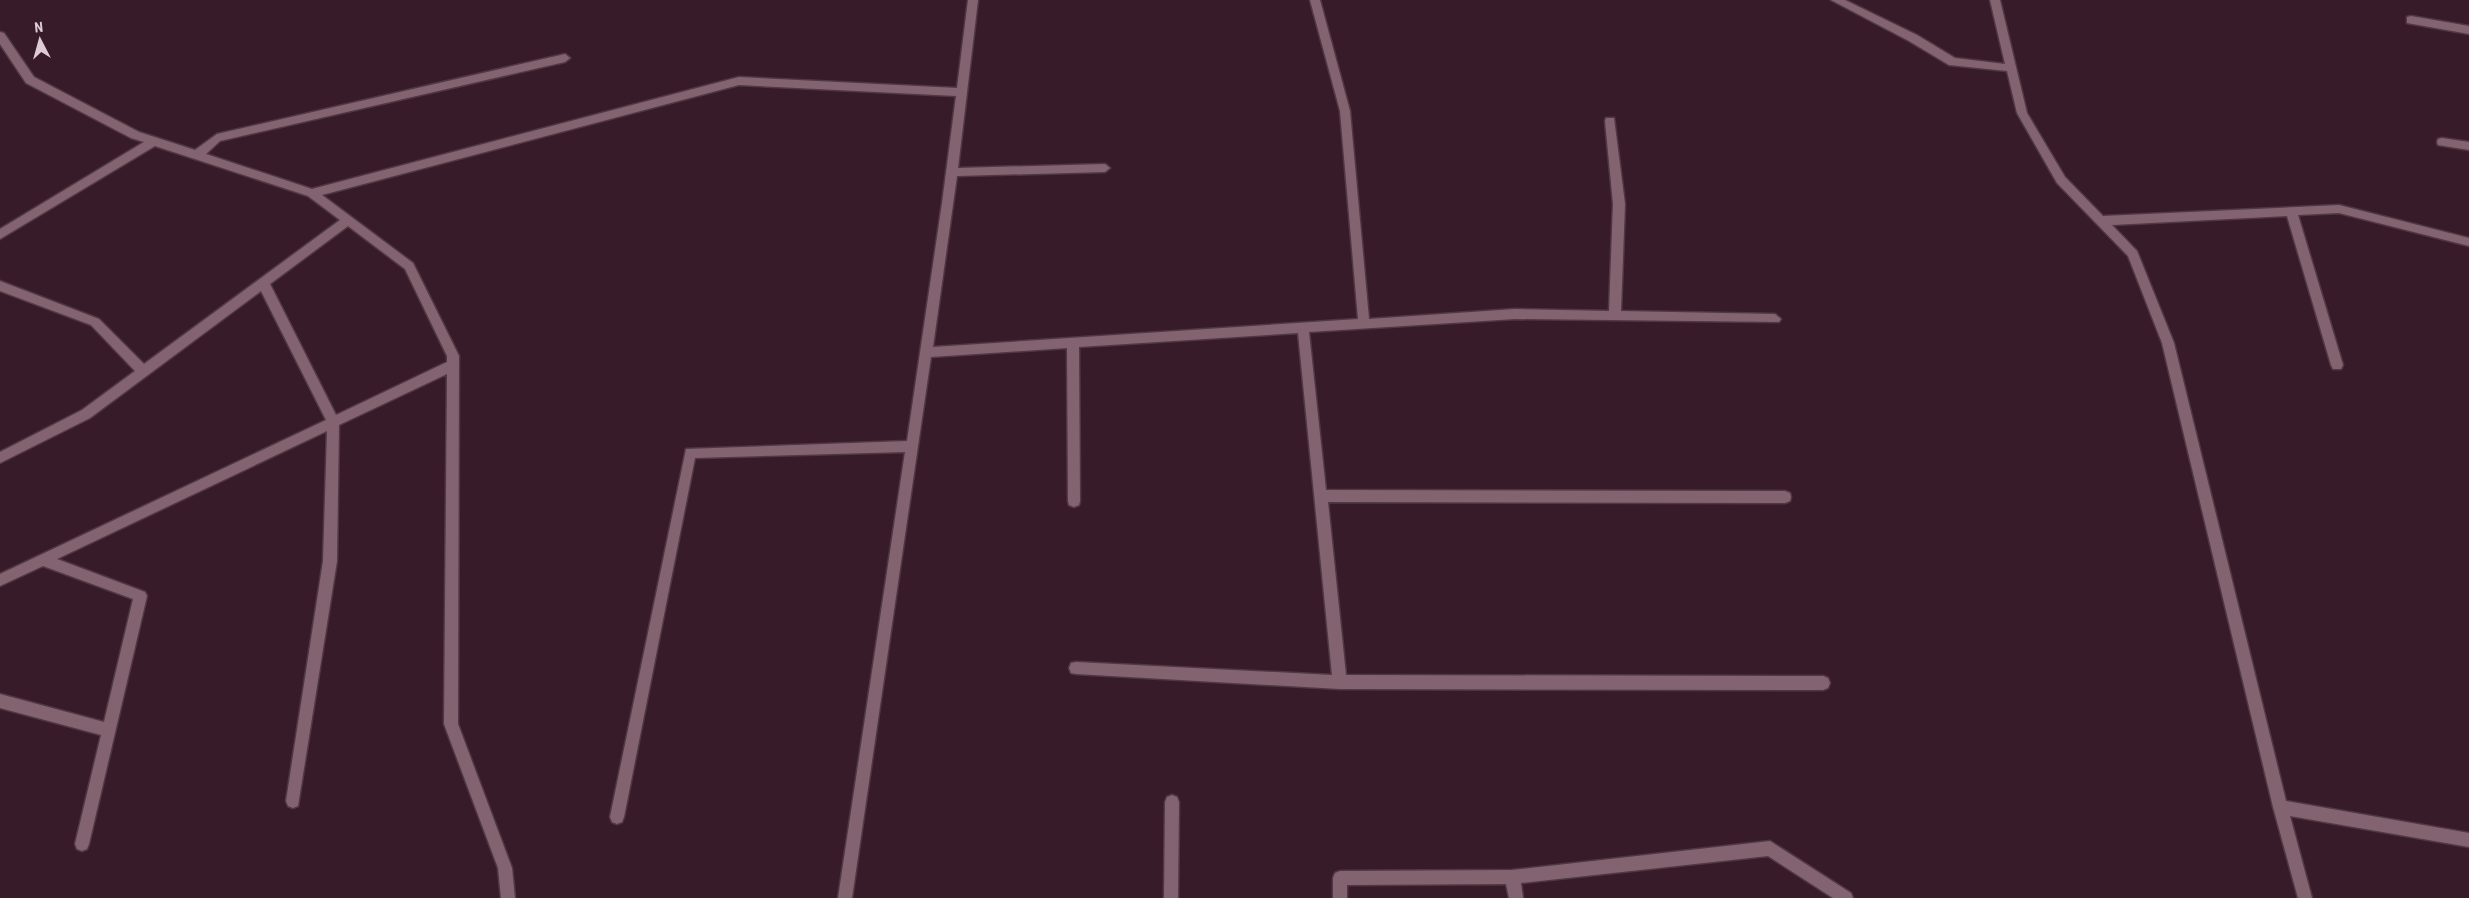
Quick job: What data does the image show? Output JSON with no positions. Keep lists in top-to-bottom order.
{
  "north": "top"
}
